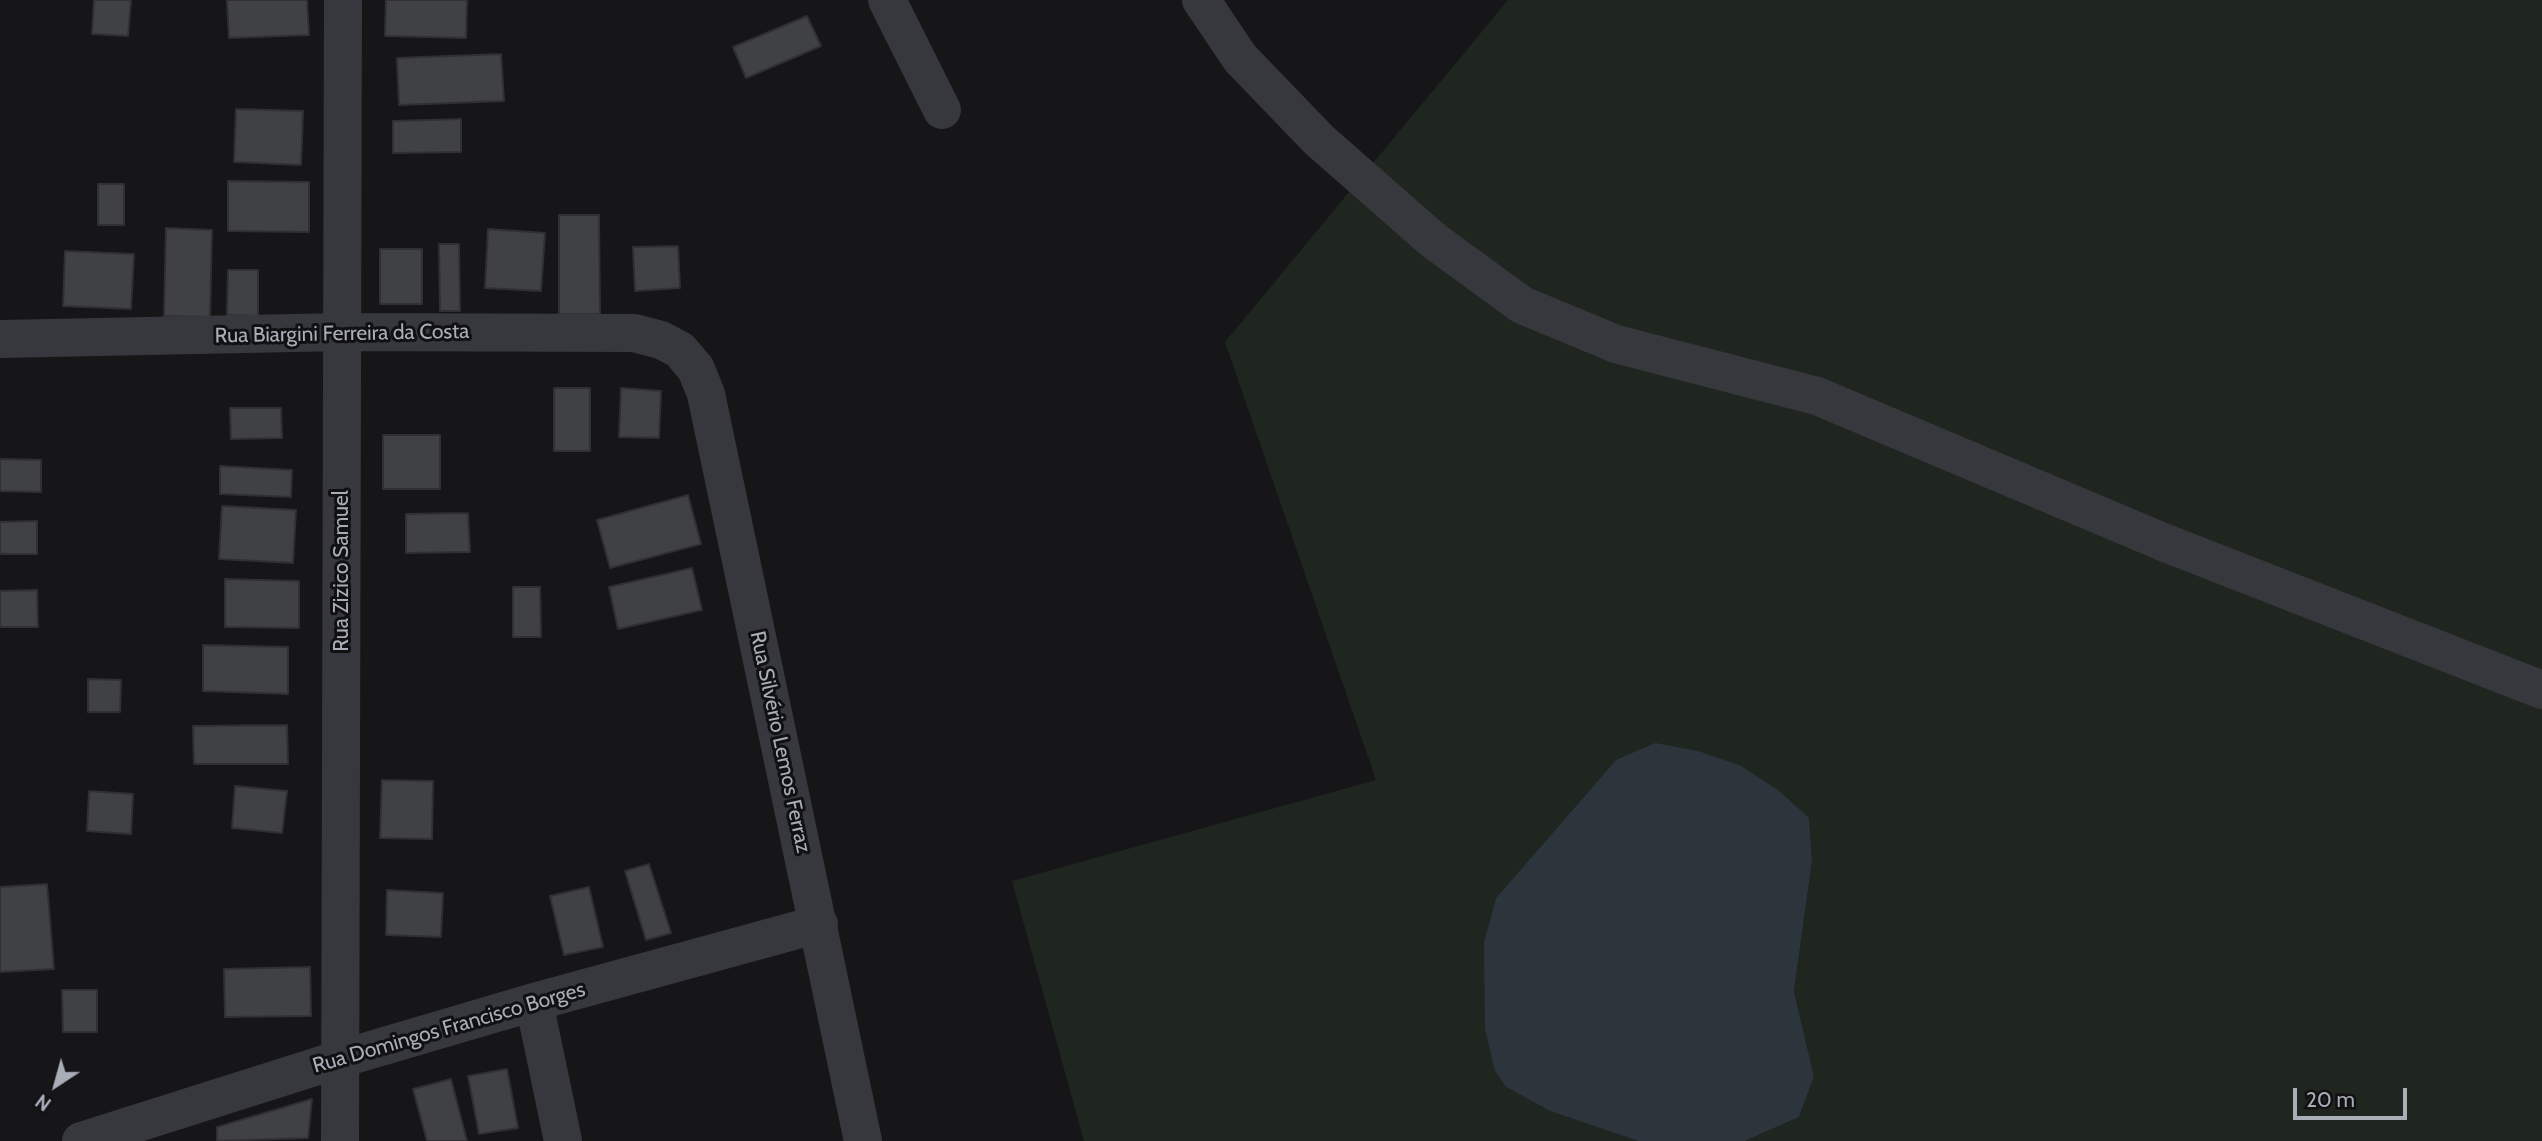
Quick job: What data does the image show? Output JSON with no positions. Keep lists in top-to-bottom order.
{
  "streets": {
    "street": [
      "Rua Biargini Ferreira da Costa",
      "Rua Zizico Samuel",
      "Rua Silvério Lemos Ferraz",
      "Rua Domingos Francisco Borges"
    ]
  },
  "crossings": [
    ["Rua Biargini Ferreira da Costa", "Rua Zizico Samuel"],
    ["Rua Biargini Ferreira da Costa", "Rua Silvério Lemos Ferraz"],
    ["Rua Zizico Samuel", "Rua Domingos Francisco Borges"],
    ["Rua Silvério Lemos Ferraz", "Rua Domingos Francisco Borges"]
  ],
  "scale_bar": "20 m",
  "north": "bottom left"
}
